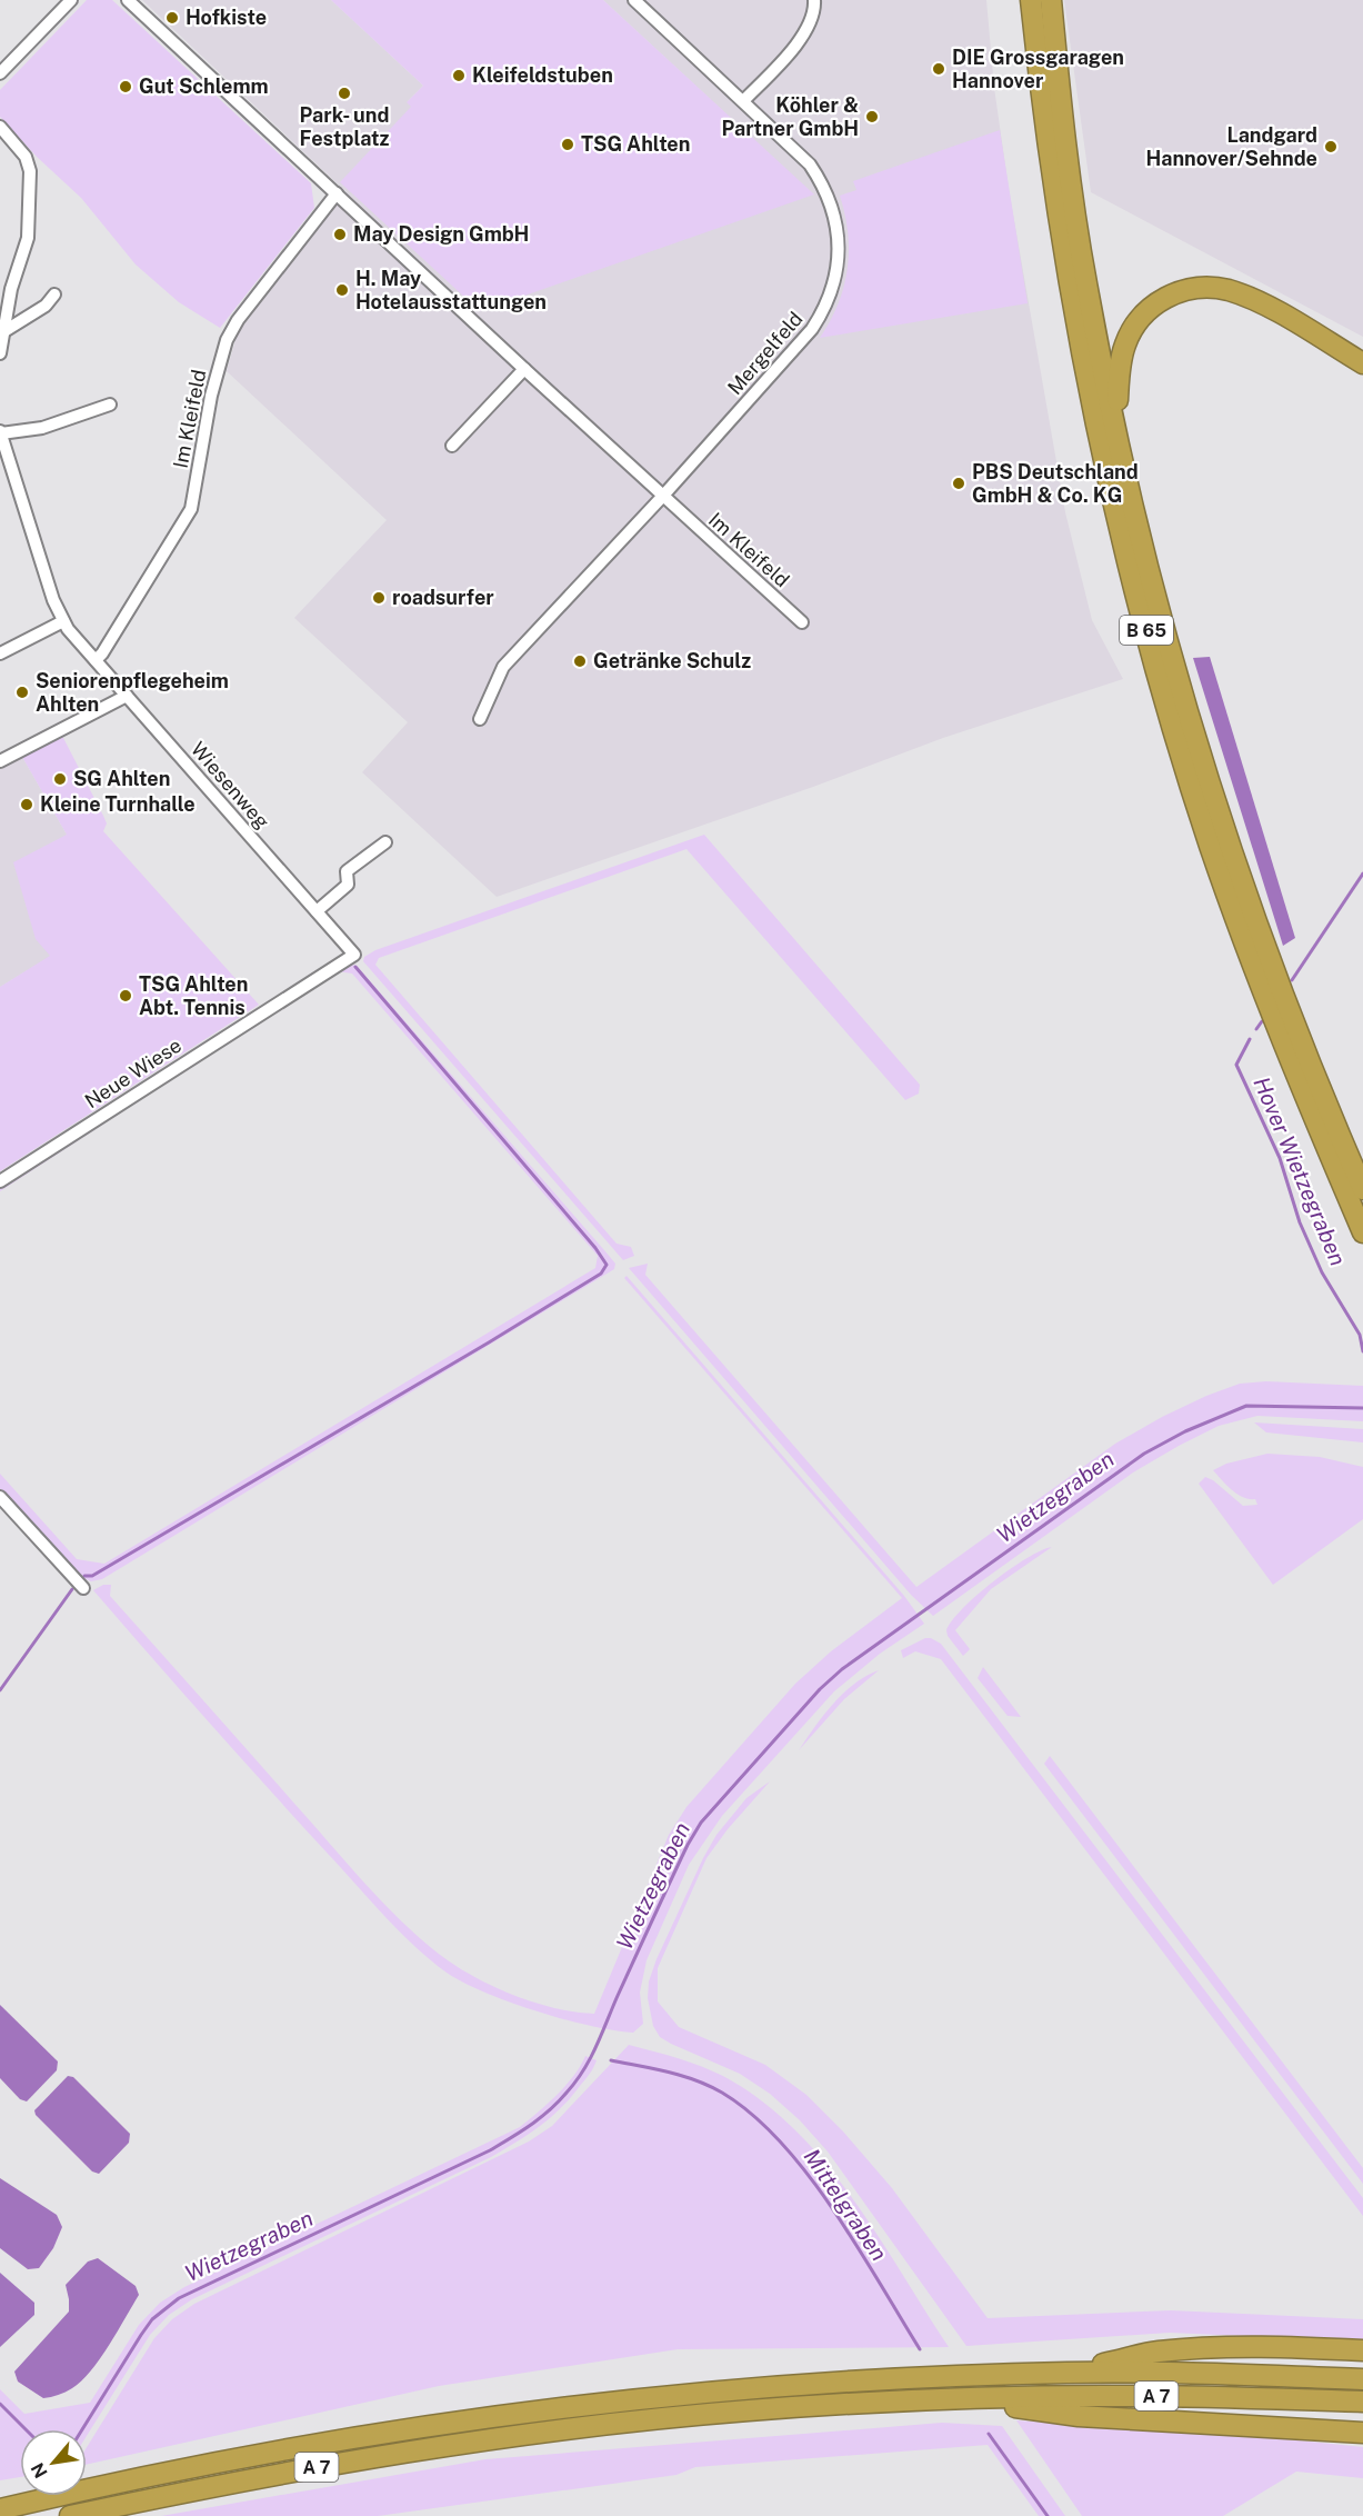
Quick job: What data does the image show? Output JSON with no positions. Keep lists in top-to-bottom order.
{
  "streets": {
    "highway": ["B 65", "A 7"],
    "street": [
      "Mergelfeld",
      "Im Kleifeld",
      "Wiesenweg",
      "Neue Wiese"
    ]
  },
  "crossings": [
    ["Mergelfeld", "Im Kleifeld"],
    ["Im Kleifeld", "Wiesenweg"],
    ["Wiesenweg", "Neue Wiese"]
  ],
  "water": ["Hover Wietzegraben", "Wietzegraben", "Mittelgraben"],
  "places": [
    "Hofkiste",
    "DIE Grossgaragen Hannover",
    "Kleifeldstuben",
    "Gut Schlemm",
    "Park- und Festplatz",
    "Köhler & Partner GmbH",
    "TSG Ahlten",
    "Landgard Hannover/Sehnde",
    "May Design GmbH",
    "H. May Hotelausstattungen",
    "PBS Deutschland GmbH & Co. KG",
    "roadsurfer",
    "Getränke Schulz",
    "Seniorenpflegeheim Ahlten",
    "SG Ahlten",
    "Kleine Turnhalle",
    "TSG Ahlten Abt. Tennis"
  ],
  "north": "bottom left"
}
